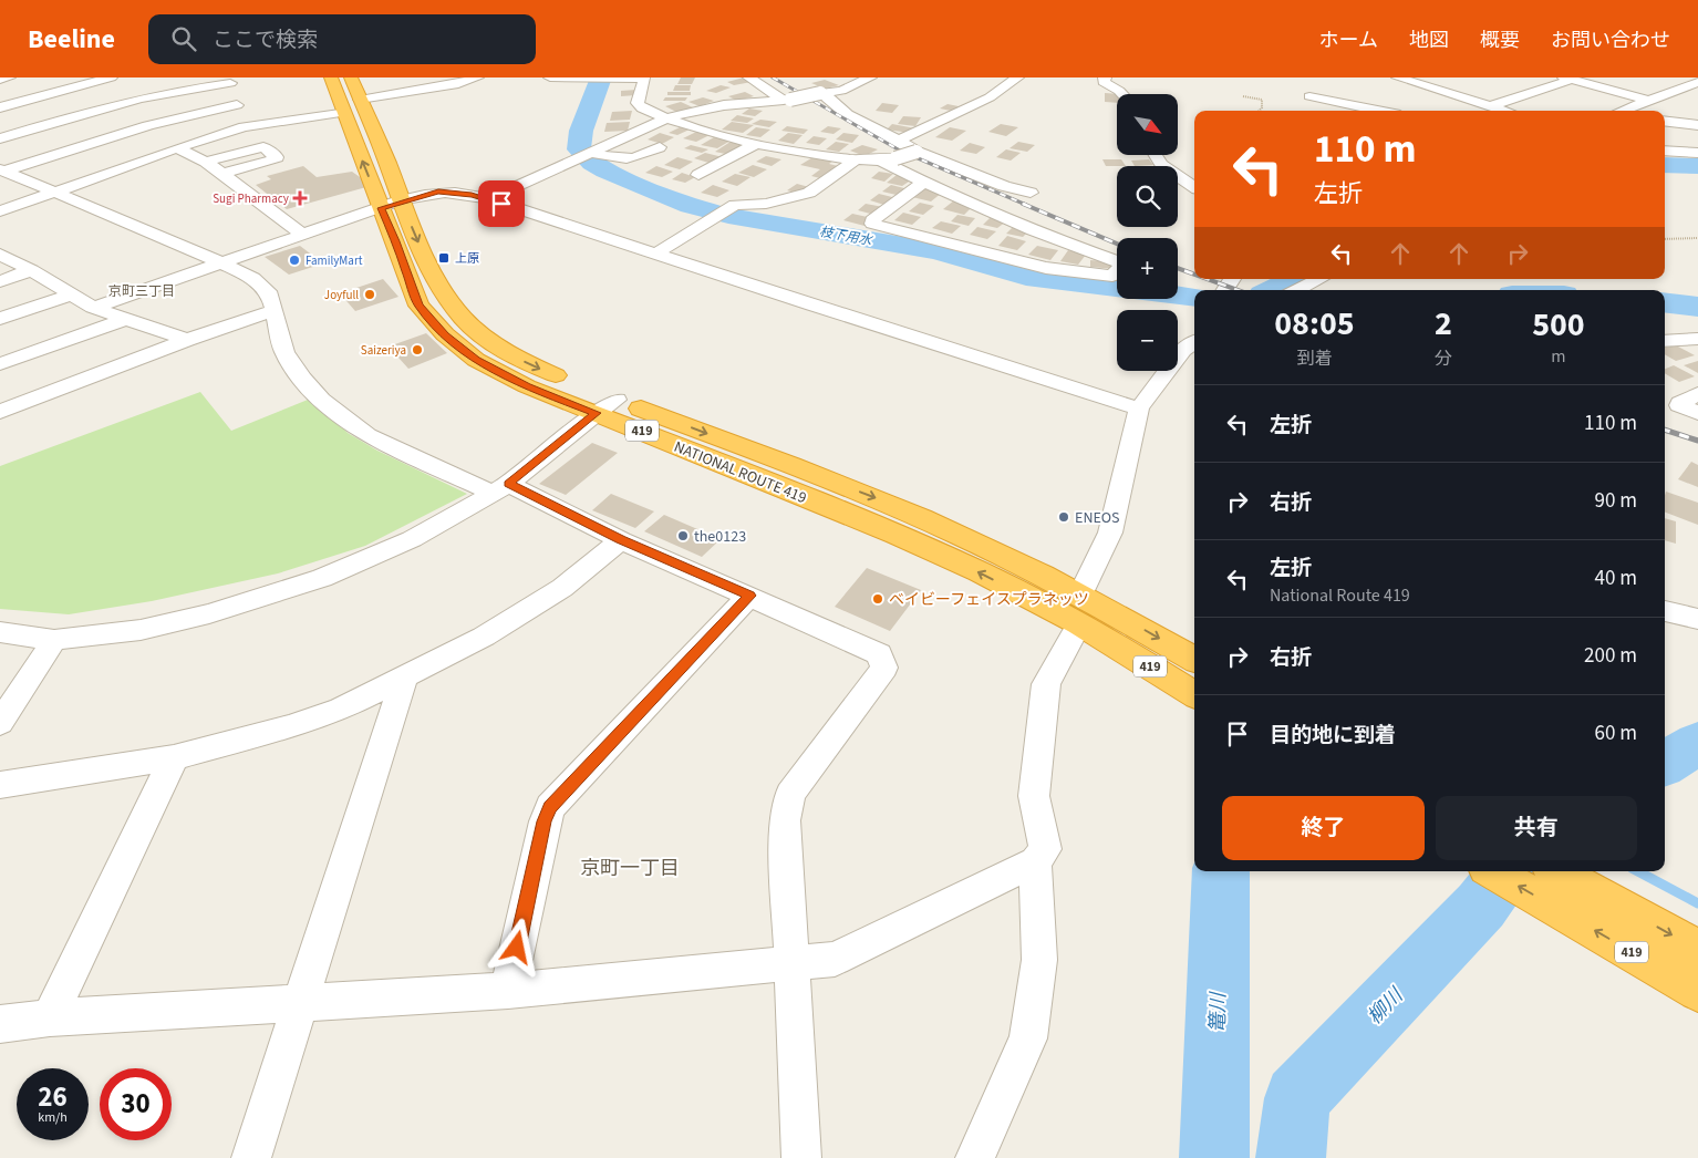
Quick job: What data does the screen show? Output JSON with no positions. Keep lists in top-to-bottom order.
{
  "streets": {
    "highway": ["419", "NATIONAL ROUTE 419"]
  },
  "districts": ["京町三丁目", "京町一丁目"],
  "water": ["枝下用水", "柳川", "篭川"],
  "places": {
    "health": ["Sugi Pharmacy"],
    "transit": ["上原"],
    "other": [
      "FamilyMart",
      "Joyfull",
      "Saizeriya",
      "ENEOS",
      "the0123",
      "ベイビーフェイスプラネッツ"
    ]
  },
  "north": "bottom right",
  "page": {
    "header": "Beeline",
    "search": "ここで検索",
    "nav": [
      "ホーム",
      "地図",
      "概要",
      "お問い合わせ"
    ],
    "map_buttons": ["+", "−"],
    "turn": ["110 m", "左折"],
    "eta": [
      "08:05",
      "到着",
      "2",
      "分",
      "500",
      "m"
    ],
    "list": [
      {
        "name": "左折",
        "value": "110 m"
      },
      {
        "name": "右折",
        "value": "90 m"
      },
      {
        "name": "左折",
        "note": "National Route 419",
        "value": "40 m"
      },
      {
        "name": "右折",
        "value": "200 m"
      },
      {
        "name": "目的地に到着",
        "value": "60 m"
      }
    ],
    "buttons": ["終了", "共有"],
    "speed": "26 km/h",
    "limit": "30"
  }
}
